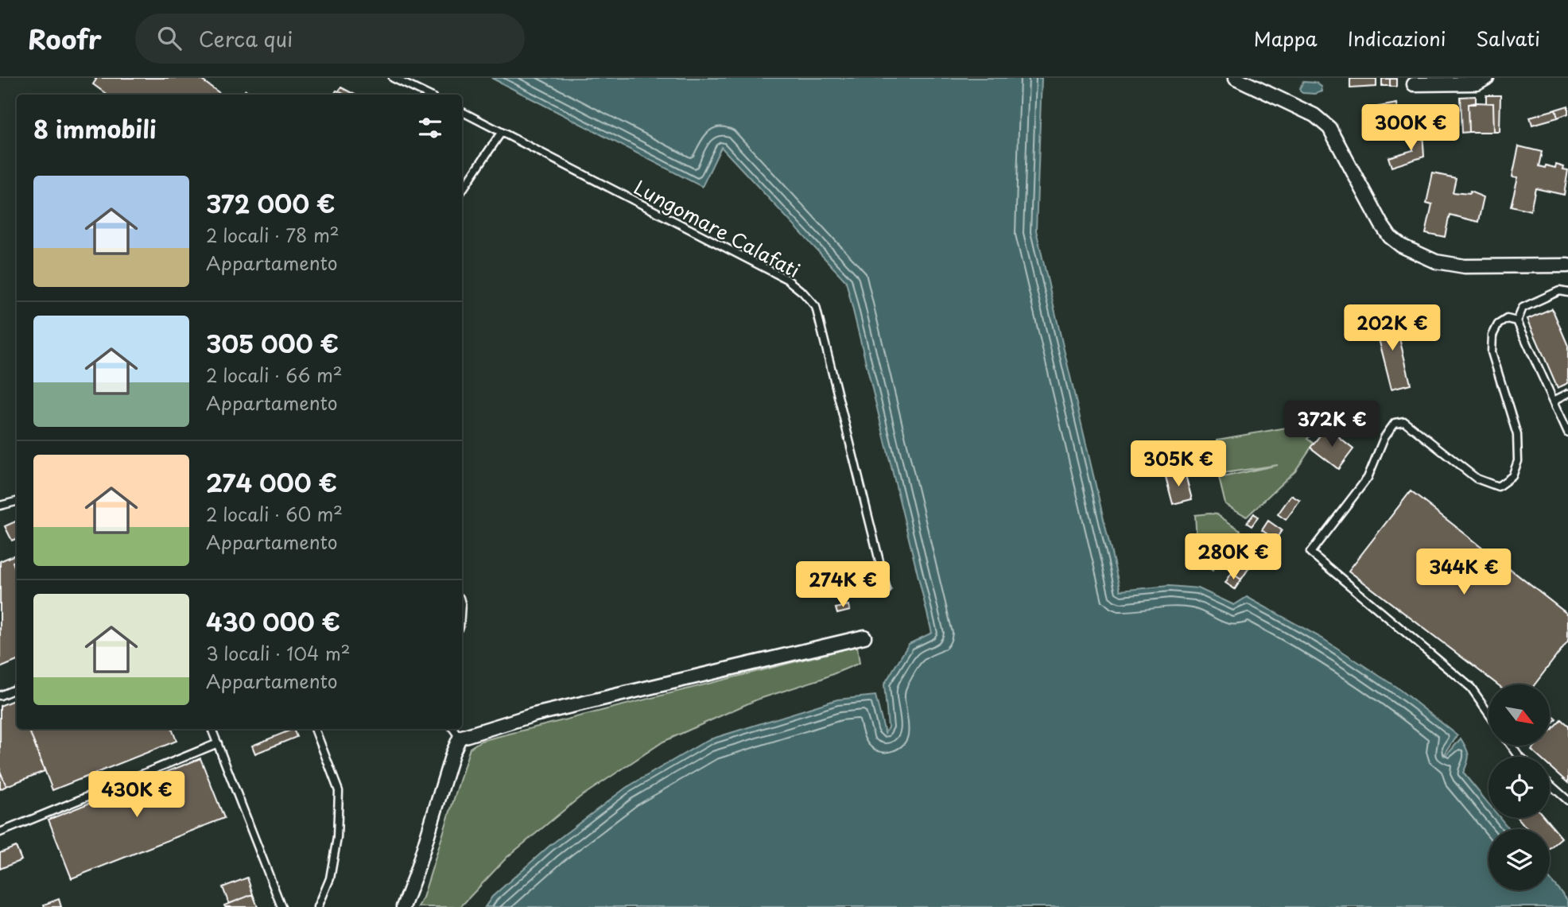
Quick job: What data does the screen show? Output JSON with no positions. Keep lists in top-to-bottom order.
{
  "streets": {
    "lane": ["Lungomare Calafati"]
  },
  "north": "bottom right",
  "page": {
    "header": "Roofr",
    "search": "Cerca qui",
    "nav": ["Mappa", "Indicazioni", "Salvati"],
    "heading": "8 immobili",
    "price": [
      "300K €",
      "202K €",
      "372K €",
      "305K €",
      "280K €",
      "344K €",
      "274K €",
      "430K €"
    ],
    "list": [
      {
        "name": "372 000 €",
        "note": "2 locali · 78 m² · Appartamento"
      },
      {
        "name": "305 000 €",
        "note": "2 locali · 66 m² · Appartamento"
      },
      {
        "name": "274 000 €",
        "note": "2 locali · 60 m² · Appartamento"
      },
      {
        "name": "430 000 €",
        "note": "3 locali · 104 m² · Appartamento"
      }
    ]
  }
}
